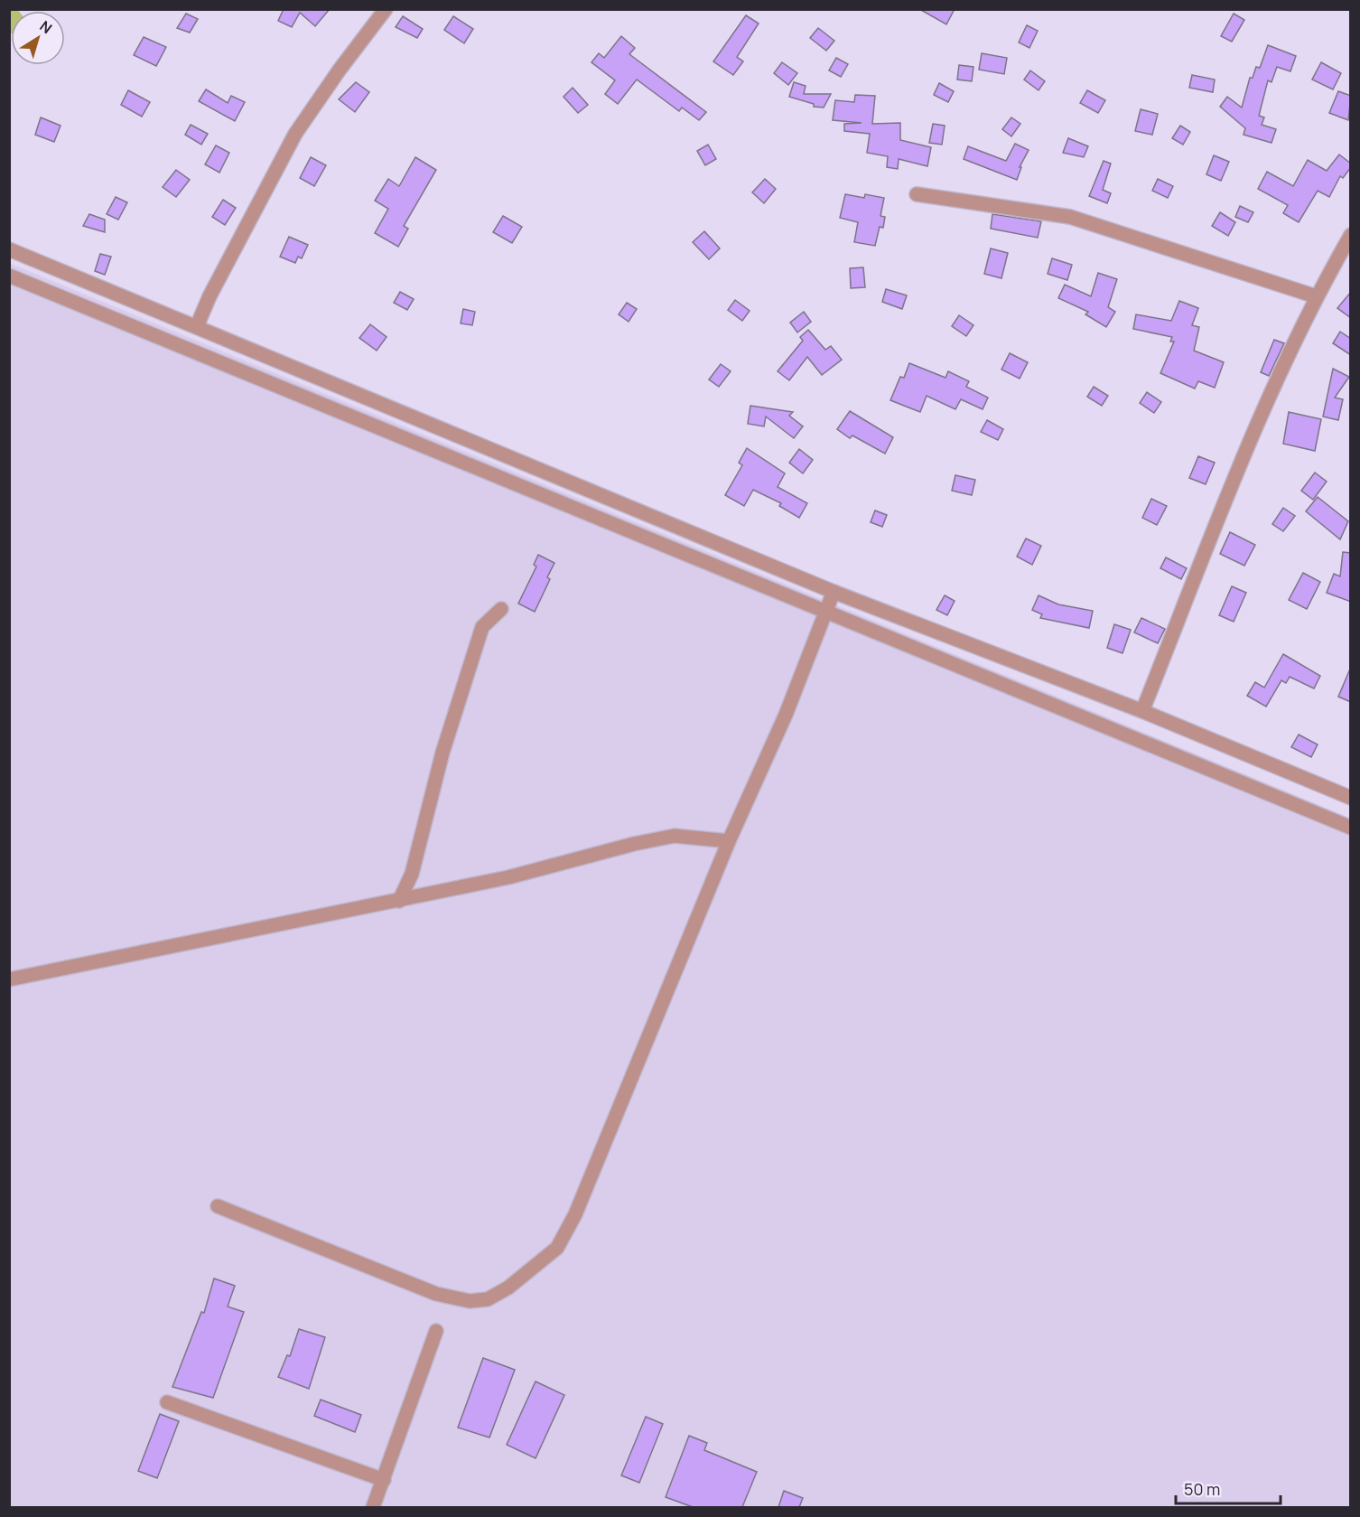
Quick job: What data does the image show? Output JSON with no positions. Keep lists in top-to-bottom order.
{
  "scale_bar": "50 m",
  "north": "top right"
}
